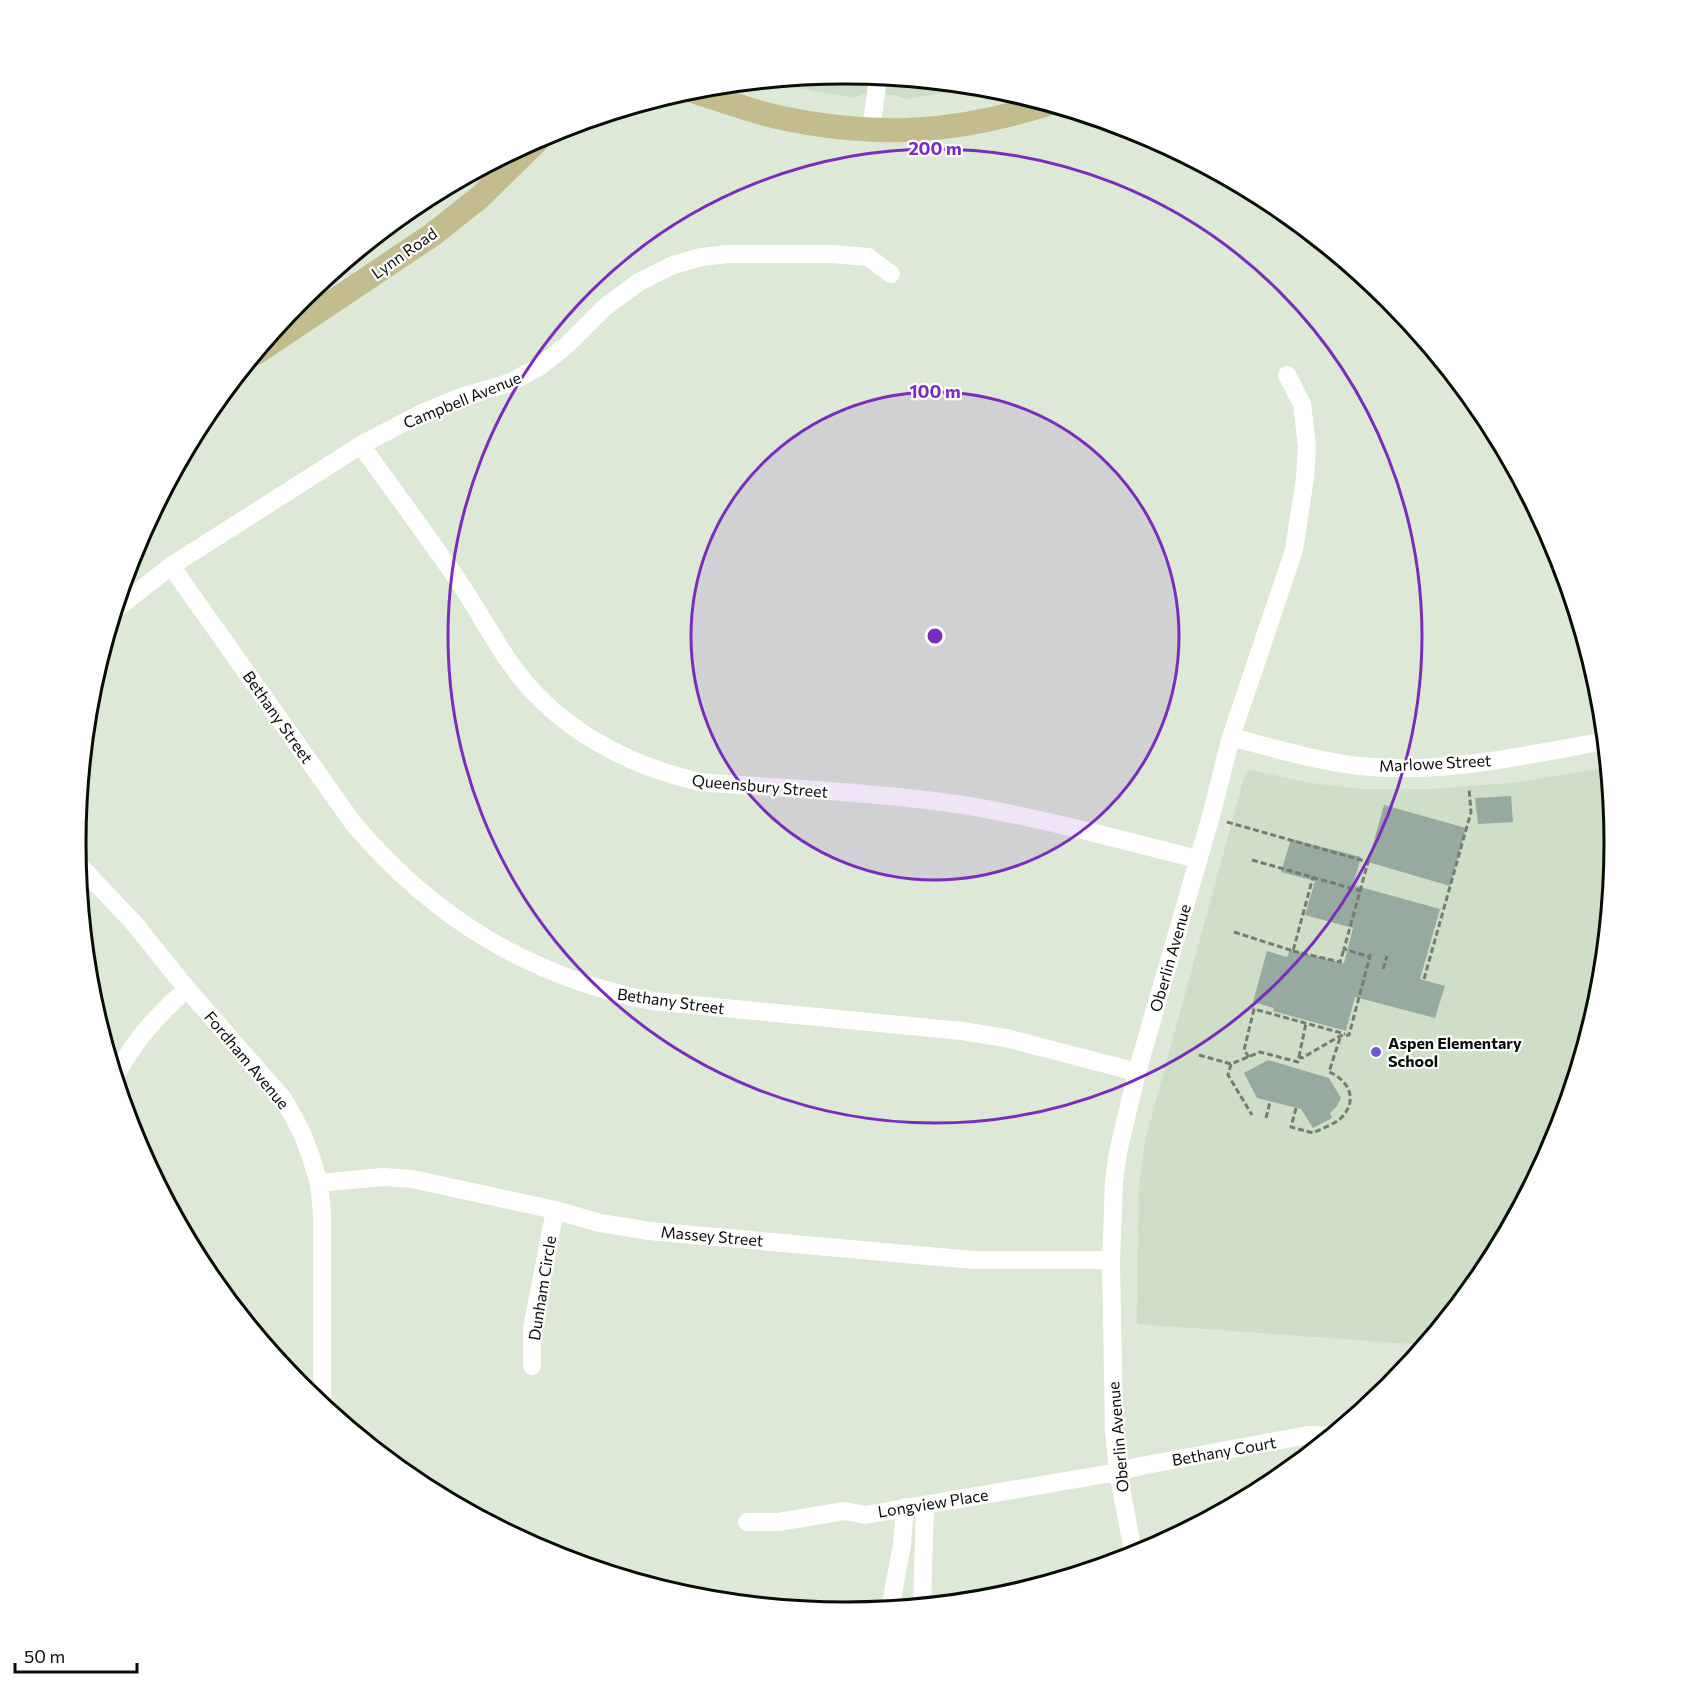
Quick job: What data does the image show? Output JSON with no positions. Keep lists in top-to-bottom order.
{
  "streets": {
    "main road": ["Lynn Road"],
    "street": [
      "Campbell Avenue",
      "Bethany Street",
      "Marlowe Street",
      "Queensbury Street",
      "Oberlin Avenue",
      "Fordham Avenue",
      "Massey Street",
      "Dunham Circle",
      "Bethany Court",
      "Longview Place"
    ]
  },
  "crossings": [
    ["Campbell Avenue", "Bethany Street"],
    ["Campbell Avenue", "Queensbury Street"],
    ["Bethany Street", "Oberlin Avenue"],
    ["Marlowe Street", "Oberlin Avenue"],
    ["Queensbury Street", "Oberlin Avenue"],
    ["Oberlin Avenue", "Massey Street"],
    ["Oberlin Avenue", "Bethany Court"],
    ["Oberlin Avenue", "Longview Place"],
    ["Fordham Avenue", "Massey Street"],
    ["Massey Street", "Dunham Circle"],
    ["Bethany Court", "Longview Place"]
  ],
  "places": ["Aspen Elementary School"],
  "scale_bar": "50 m",
  "rings": ["200 m", "100 m"]
}
